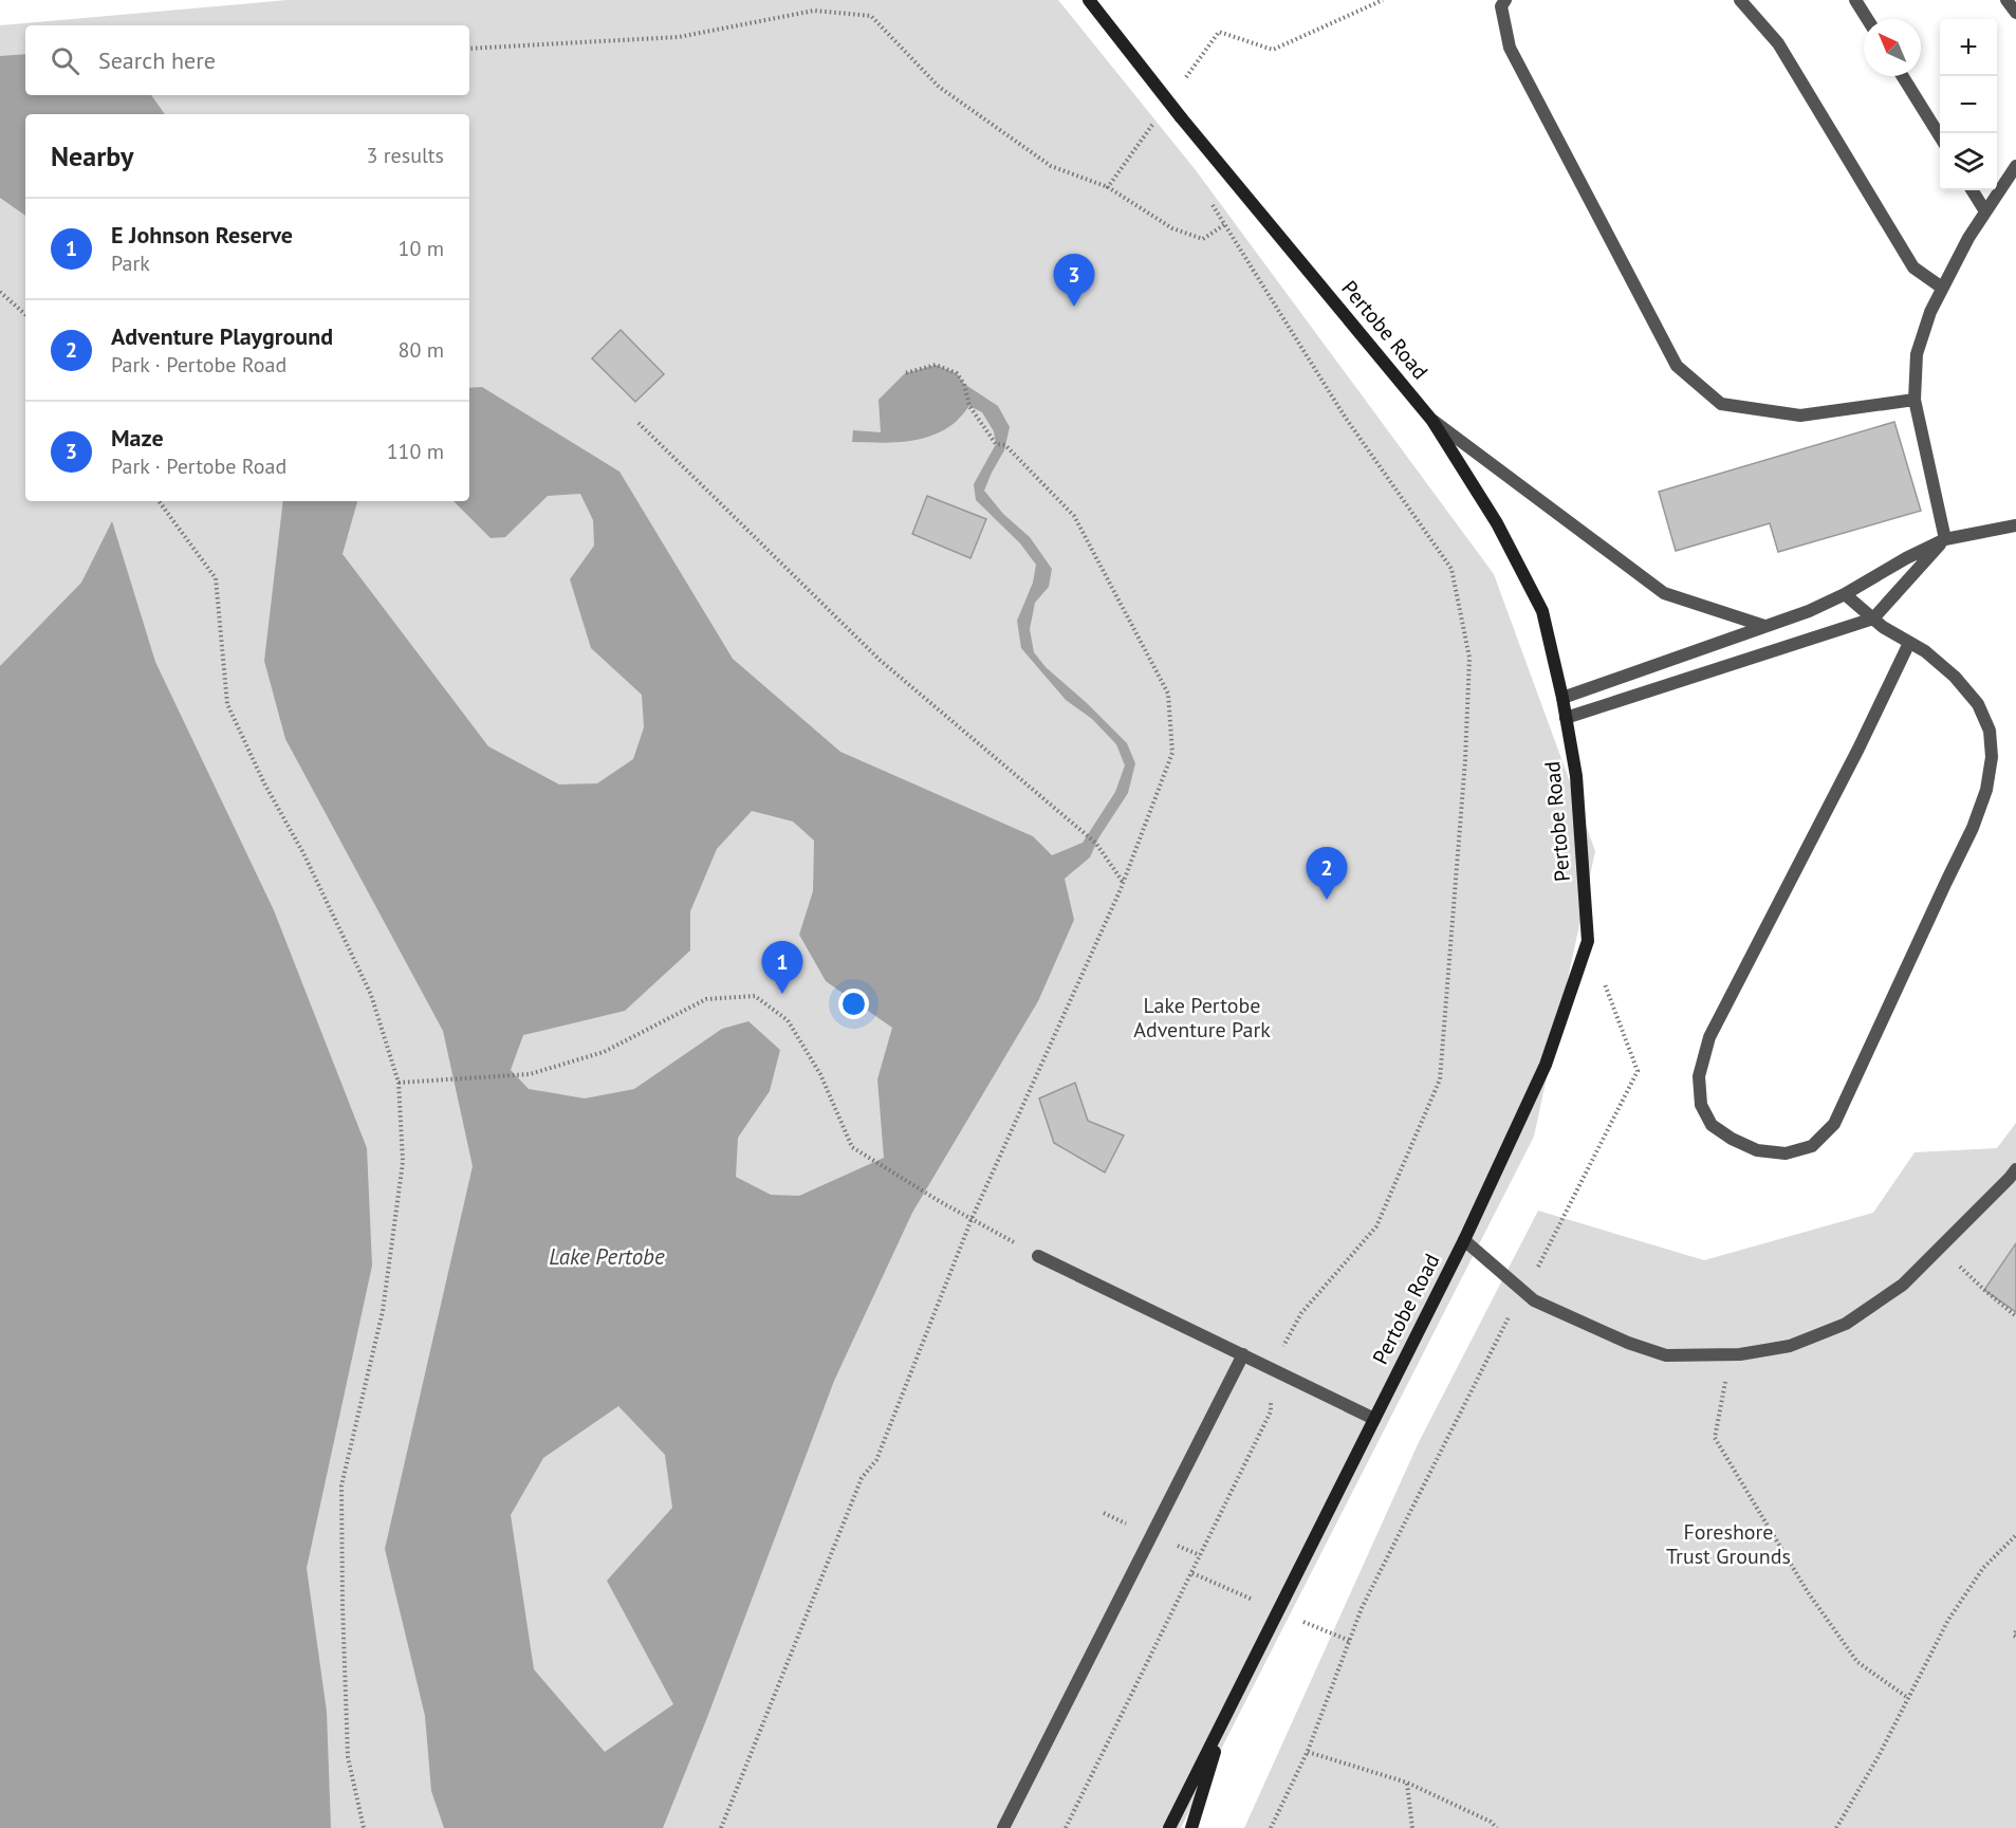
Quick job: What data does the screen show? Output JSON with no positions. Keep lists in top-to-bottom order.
{
  "streets": {
    "street": ["Pertobe Road"]
  },
  "water": ["Lake Pertobe"],
  "parks": ["Lake Pertobe Adventure Park", "Foreshore Trust Grounds"],
  "north": "top left",
  "page": {
    "map_buttons": ["+", "−"],
    "search": "Search here",
    "heading": ["Nearby", "3 results"],
    "list": [
      {
        "mark": "1",
        "name": "E Johnson Reserve",
        "note": "Park",
        "value": "10 m"
      },
      {
        "mark": "2",
        "name": "Adventure Playground",
        "note": "Park · Pertobe Road",
        "value": "80 m"
      },
      {
        "mark": "3",
        "name": "Maze",
        "note": "Park · Pertobe Road",
        "value": "110 m"
      }
    ],
    "pins": ["3", "2", "1"]
  }
}
